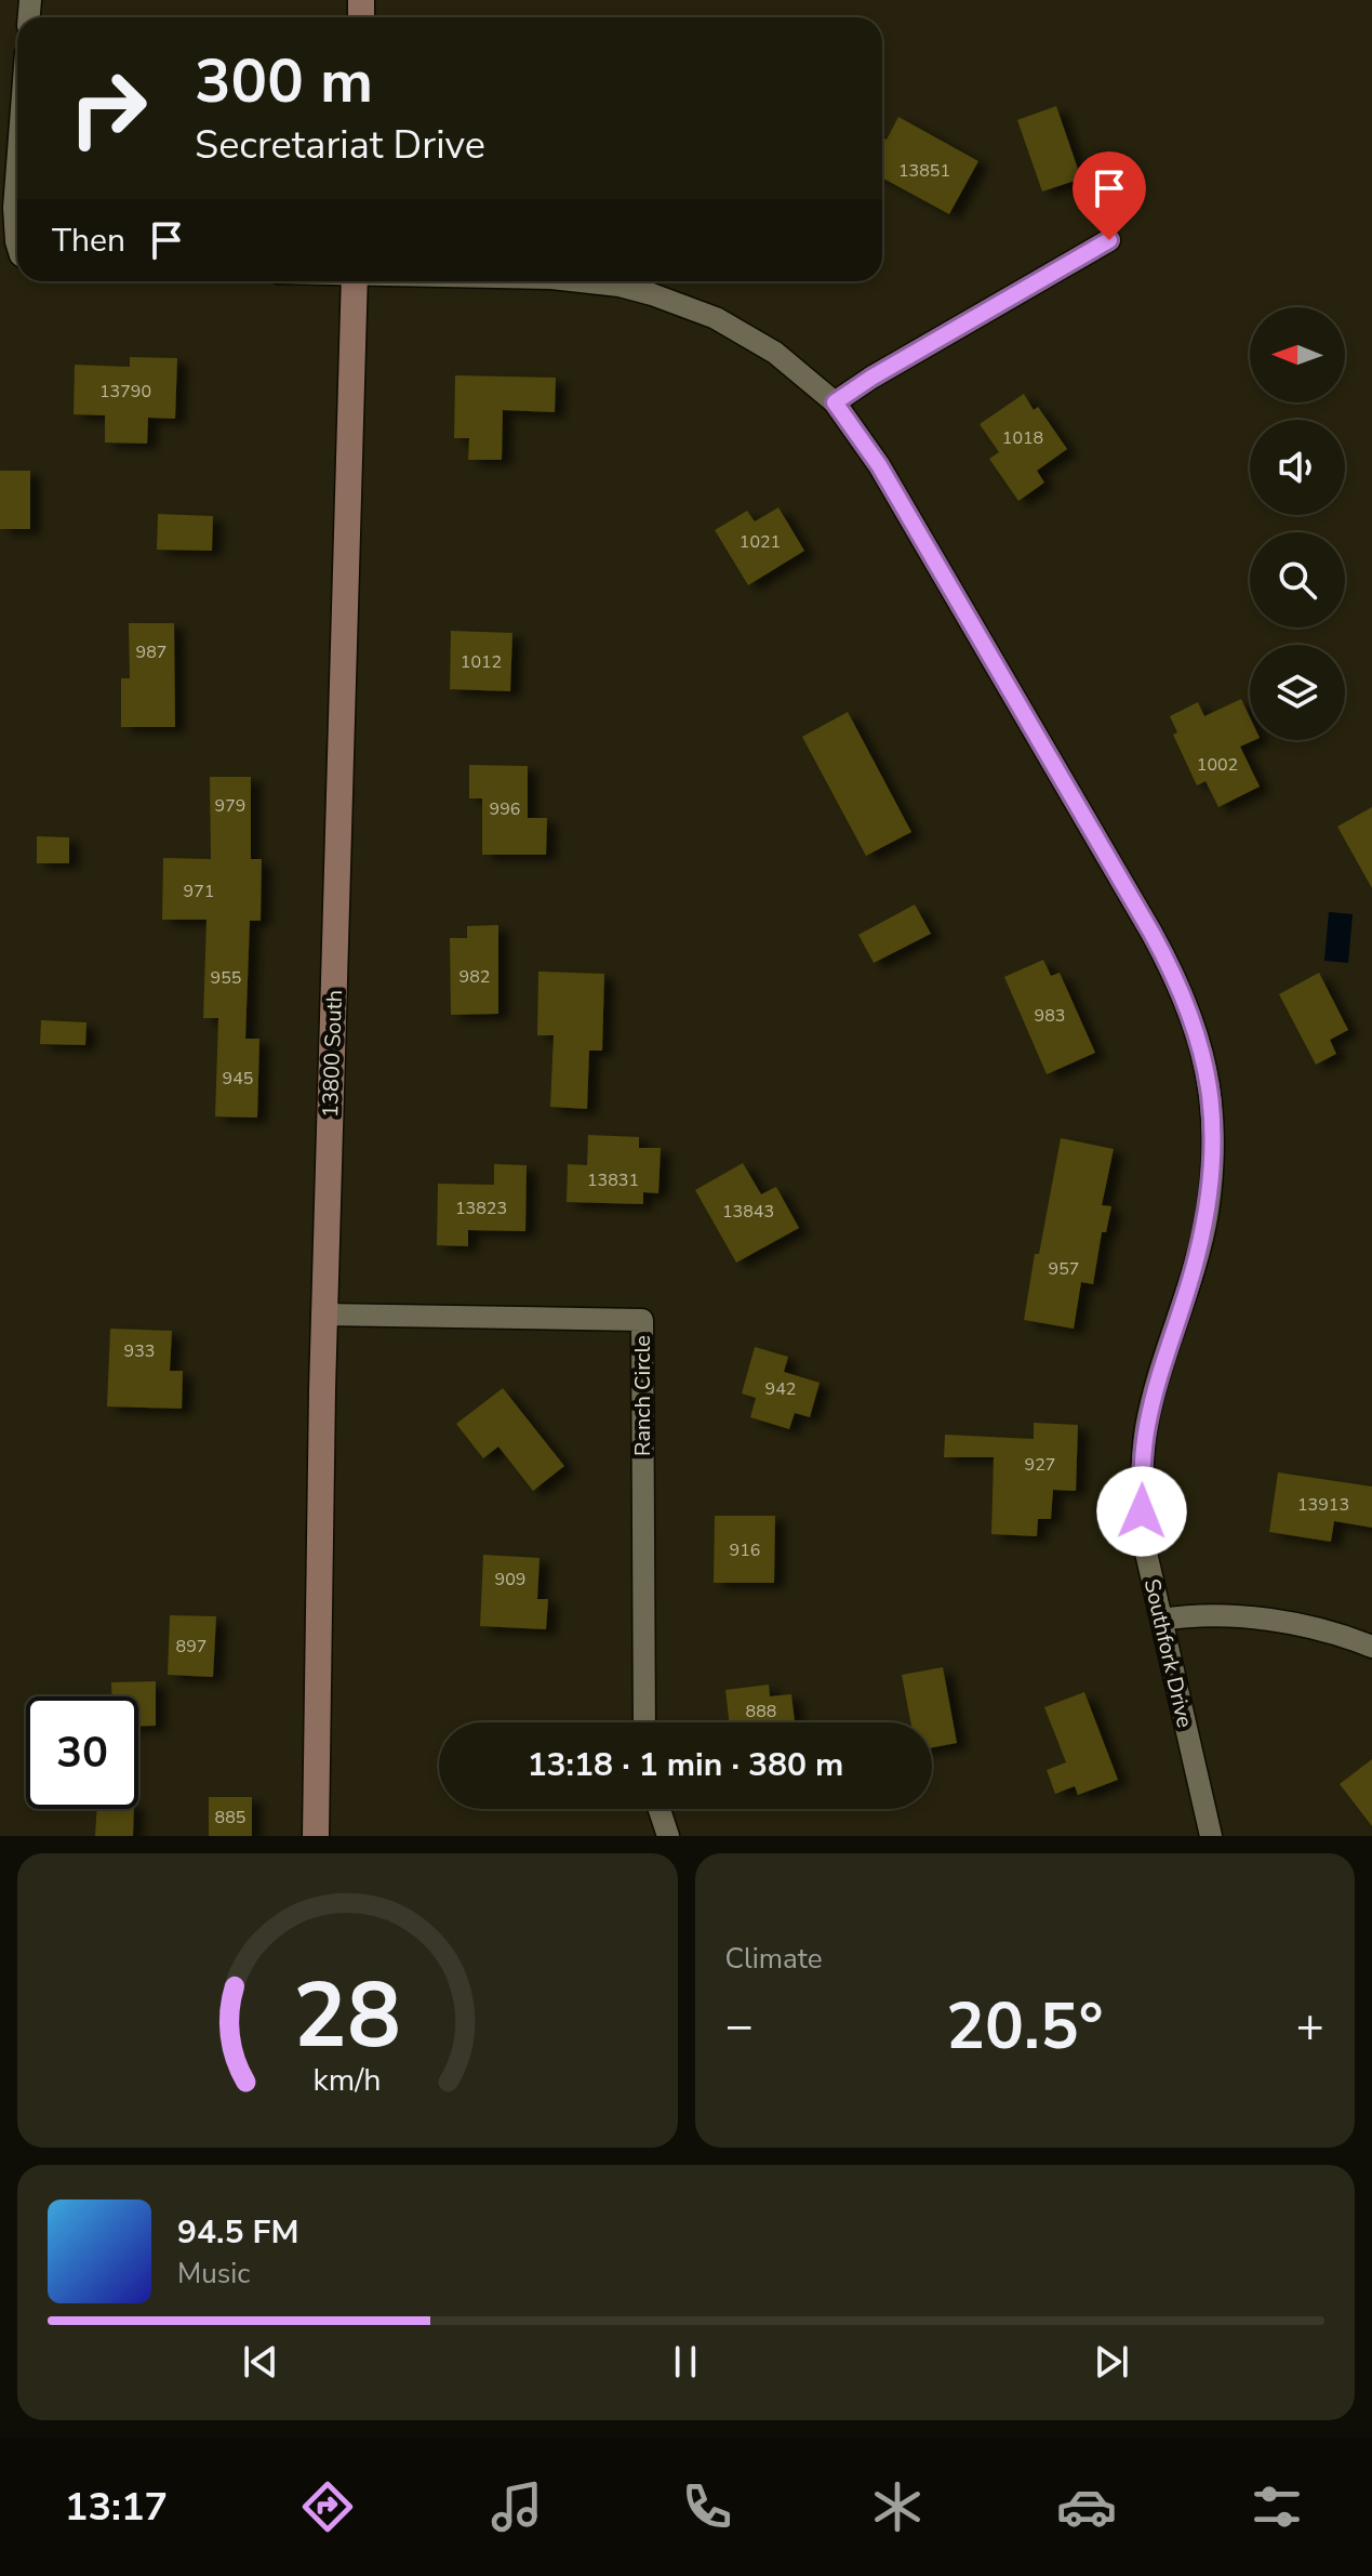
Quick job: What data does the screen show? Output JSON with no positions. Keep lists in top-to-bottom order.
{
  "streets": {
    "main road": ["13800 South"],
    "street": ["Ranch Circle", "Southfork Drive"]
  },
  "crossings": [
    ["13800 South", "Ranch Circle"]
  ],
  "house_numbers": [
    "13851",
    "13790",
    "1018",
    "1021",
    "987",
    "1012",
    "1002",
    "979",
    "996",
    "971",
    "982",
    "955",
    "983",
    "945",
    "13831",
    "13823",
    "13843",
    "957",
    "933",
    "942",
    "927",
    "13913",
    "916",
    "909",
    "897",
    "888",
    "885"
  ],
  "north": "left",
  "page": {
    "turn": ["300 m", "Secretariat Drive"],
    "then": "Then",
    "limit": "30",
    "trip": "13:18 · 1 min · 380 m",
    "tile": "Climate",
    "heat": ["−", "20.5°", "+"],
    "song": ["94.5 FM", "Music"],
    "tabs": "13:17",
    "gauge": ["28", "km/h"]
  }
}
